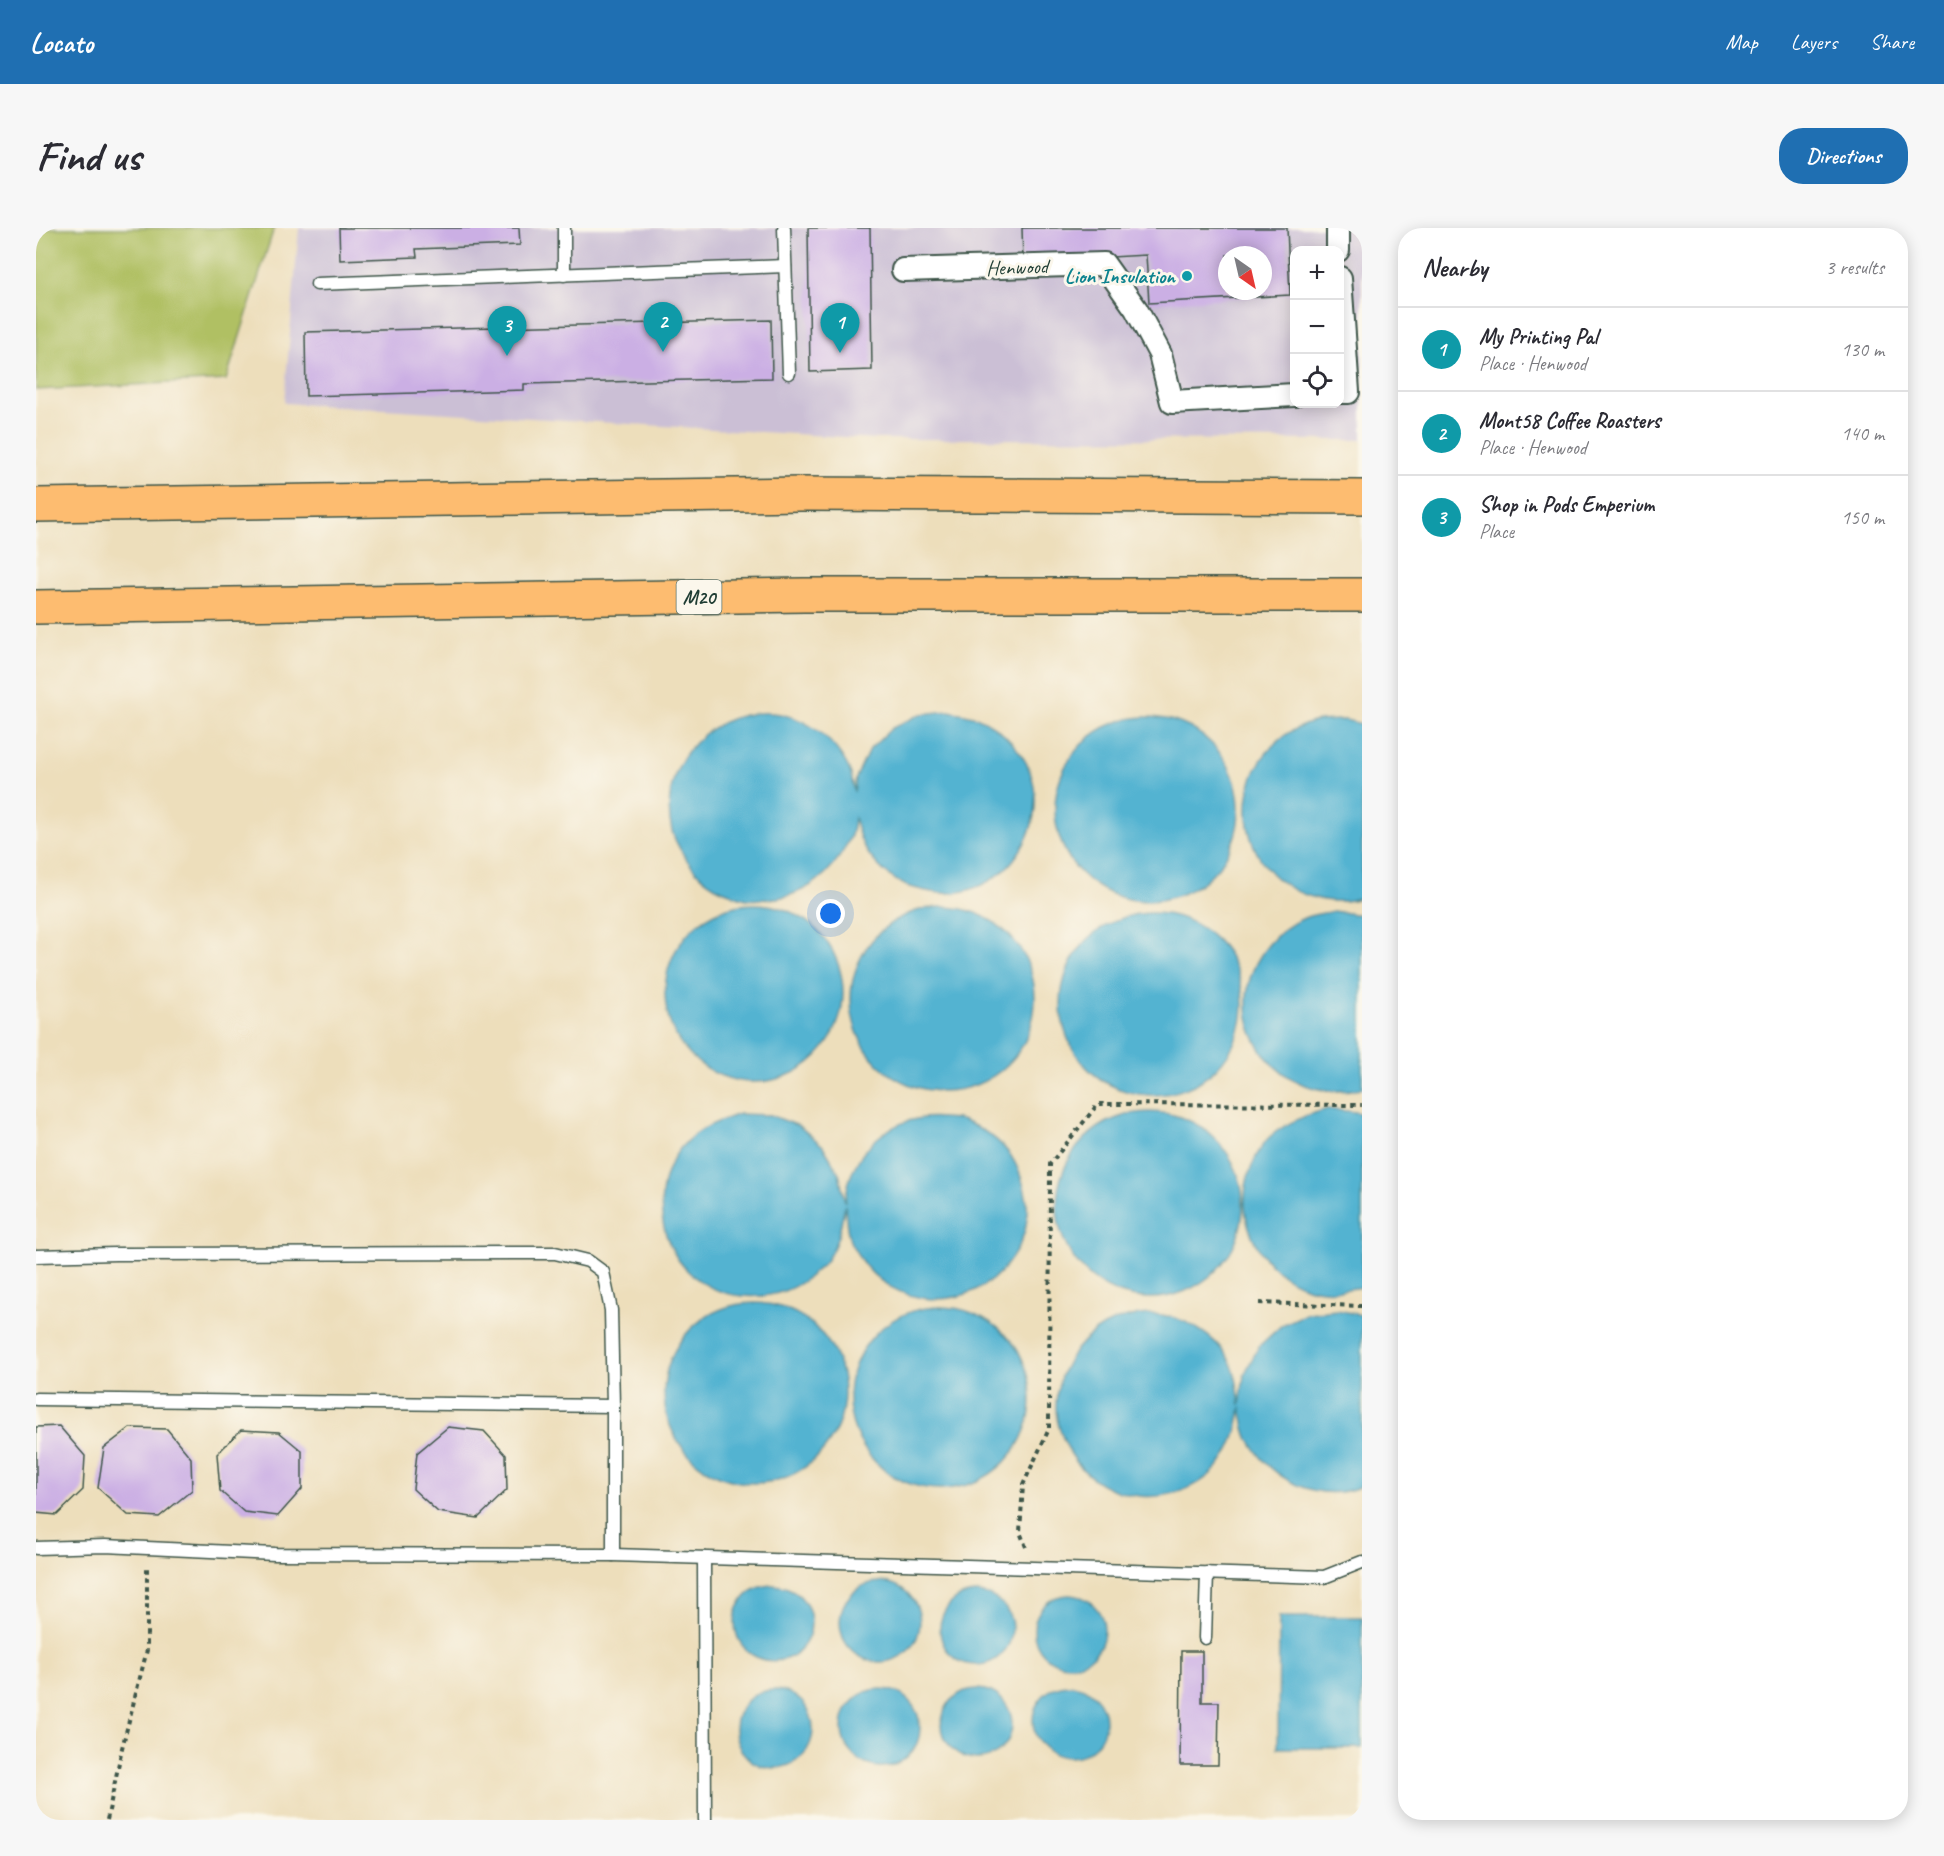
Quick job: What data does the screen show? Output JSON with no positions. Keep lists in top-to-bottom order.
{
  "streets": {
    "highway": ["M20"],
    "street": ["Henwood"]
  },
  "places": ["Lion Insulation"],
  "north": "bottom right",
  "page": {
    "header": "Locato",
    "nav": ["Map", "Layers", "Share"],
    "buttons": "Directions",
    "title": "Find us",
    "heading": ["Nearby", "3 results"],
    "map_buttons": ["+", "−"],
    "pins": ["2", "1", "3"],
    "list": [
      {
        "mark": "1",
        "name": "My Printing Pal",
        "note": "Place · Henwood",
        "value": "130 m"
      },
      {
        "mark": "2",
        "name": "Mont58 Coffee Roasters",
        "note": "Place · Henwood",
        "value": "140 m"
      },
      {
        "mark": "3",
        "name": "Shop in Pods Emperium",
        "note": "Place",
        "value": "150 m"
      }
    ]
  }
}
